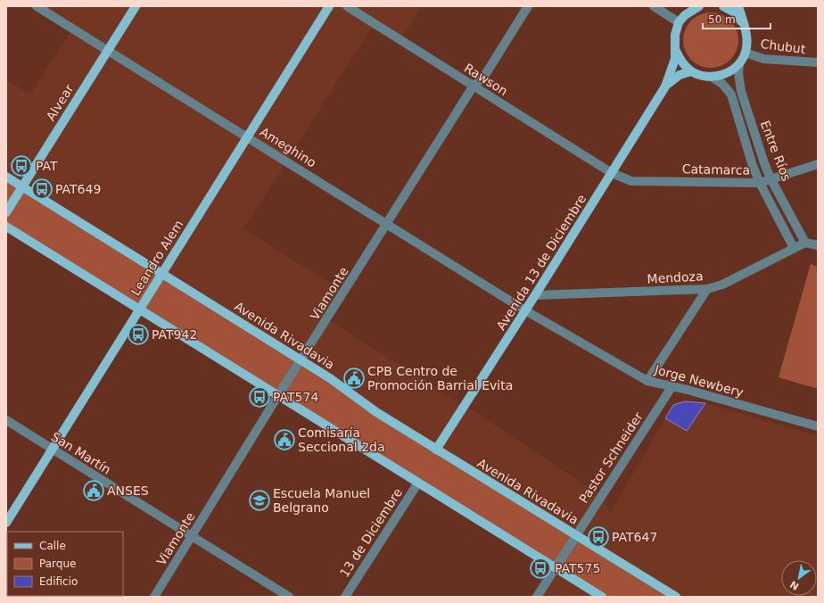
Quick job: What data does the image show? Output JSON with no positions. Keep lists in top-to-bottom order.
{
  "streets": {
    "main road": [
      "Alvear",
      "Leandro Alem",
      "Avenida 13 de Diciembre",
      "Avenida Rivadavia"
    ],
    "street": [
      "Chubut",
      "Rawson",
      "Ameghino",
      "Entre Ríos",
      "Catamarca",
      "Mendoza",
      "Viamonte",
      "Jorge Newbery",
      "San Martín",
      "Pastor Schneider",
      "13 de Diciembre"
    ]
  },
  "crossings": [
    ["Rawson", "Catamarca"],
    ["Rawson", "Avenida 13 de Diciembre"],
    ["Rawson", "Viamonte"],
    ["Alvear", "Ameghino"],
    ["Alvear", "Avenida Rivadavia"],
    ["Ameghino", "Leandro Alem"],
    ["Ameghino", "Avenida 13 de Diciembre"],
    ["Ameghino", "Viamonte"],
    ["Ameghino", "Jorge Newbery"],
    ["Entre Ríos", "Catamarca"],
    ["Entre Ríos", "Mendoza"],
    ["Catamarca", "Avenida 13 de Diciembre"],
    ["Leandro Alem", "Avenida Rivadavia"],
    ["Leandro Alem", "San Martín"],
    ["Avenida 13 de Diciembre", "Mendoza"],
    ["Avenida 13 de Diciembre", "Avenida Rivadavia"],
    ["Avenida 13 de Diciembre", "Jorge Newbery"],
    ["Viamonte", "Avenida Rivadavia"],
    ["Viamonte", "San Martín"],
    ["Avenida Rivadavia", "Pastor Schneider"],
    ["Jorge Newbery", "Pastor Schneider"]
  ],
  "places": {
    "bus stop": [
      "PAT",
      "PAT649",
      "PAT942",
      "PAT574",
      "PAT647",
      "PAT575"
    ],
    "public building": ["CPB Centro de Promoción Barrial Evita", "Comisaría Seccional 2da", "ANSES"],
    "school or university": ["Escuela Manuel Belgrano"]
  },
  "legend": ["Calle", "Parque", "Edificio"],
  "scale_bar": "50 m",
  "north": "bottom left"
}
